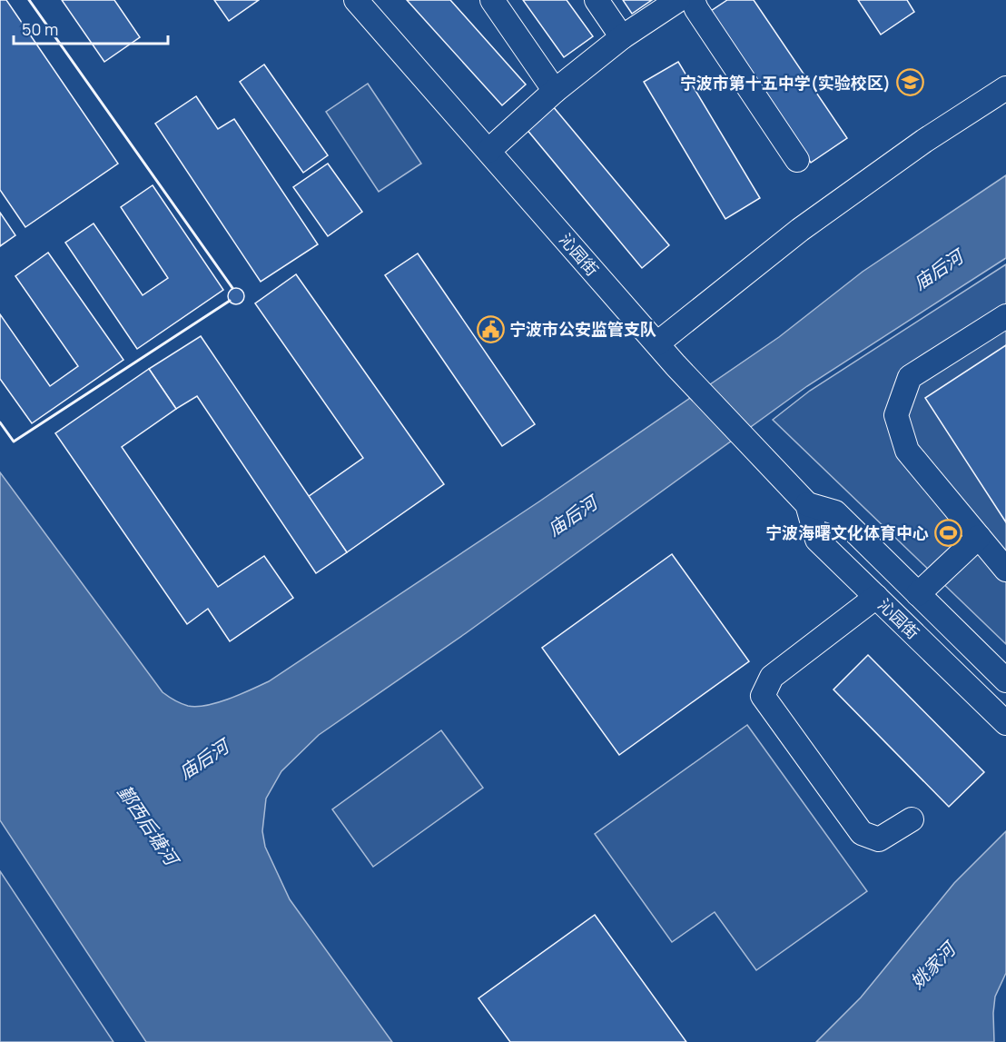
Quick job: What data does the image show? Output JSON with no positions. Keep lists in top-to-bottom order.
{
  "streets": {
    "street": ["沁园街"]
  },
  "water": ["庙后河", "鄞西后塘河", "姚家河"],
  "places": {
    "school or university": ["宁波市第十五中学(实验校区)"],
    "public building": ["宁波市公安监管支队"],
    "sports": ["宁波海曙文化体育中心"]
  },
  "scale_bar": "50 m"
}
